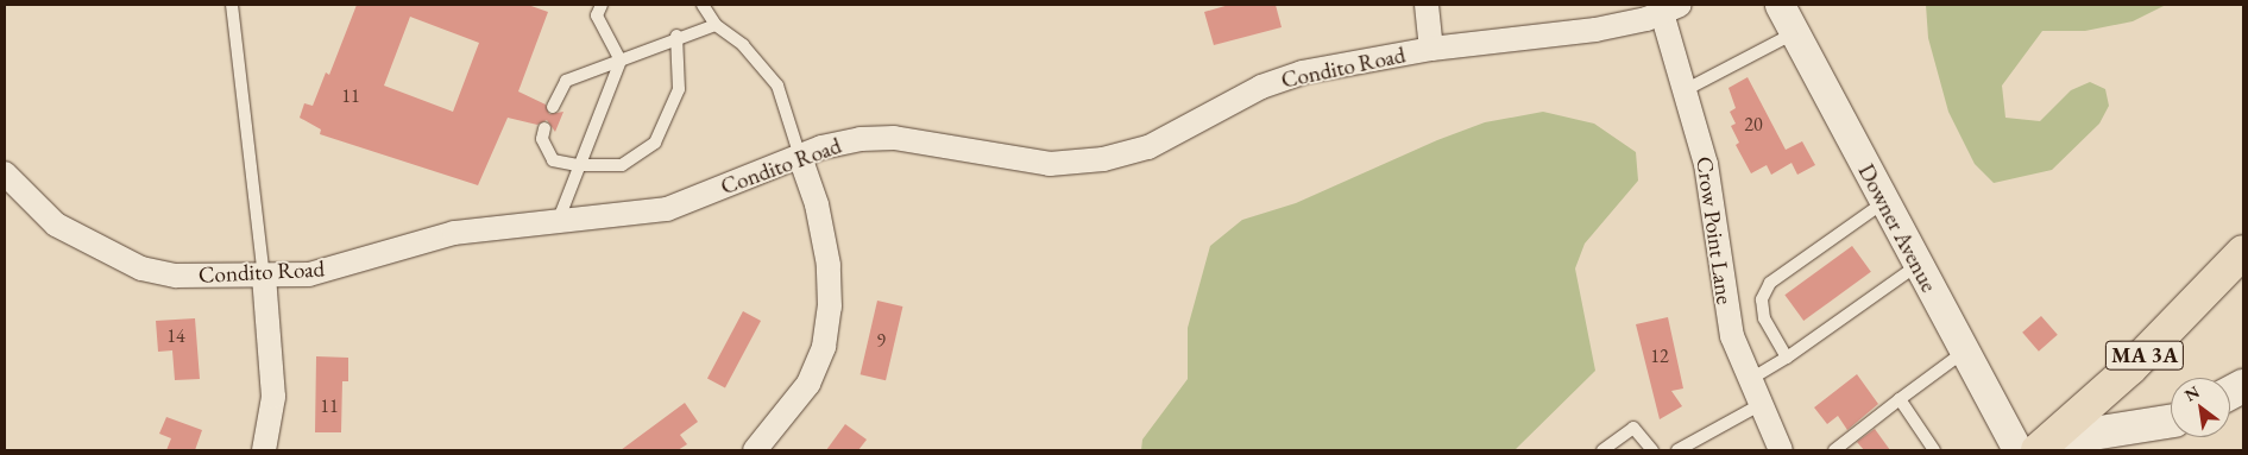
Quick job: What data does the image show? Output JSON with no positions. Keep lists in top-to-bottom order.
{
  "streets": {
    "main road": ["MA 3A"],
    "street": ["Condito Road", "Downer Avenue", "Crow Point Lane"]
  },
  "crossings": [
    ["Condito Road", "Crow Point Lane"]
  ],
  "house_numbers": [
    "11",
    "20",
    "14",
    "9",
    "12",
    "11"
  ],
  "north": "top left"
}
